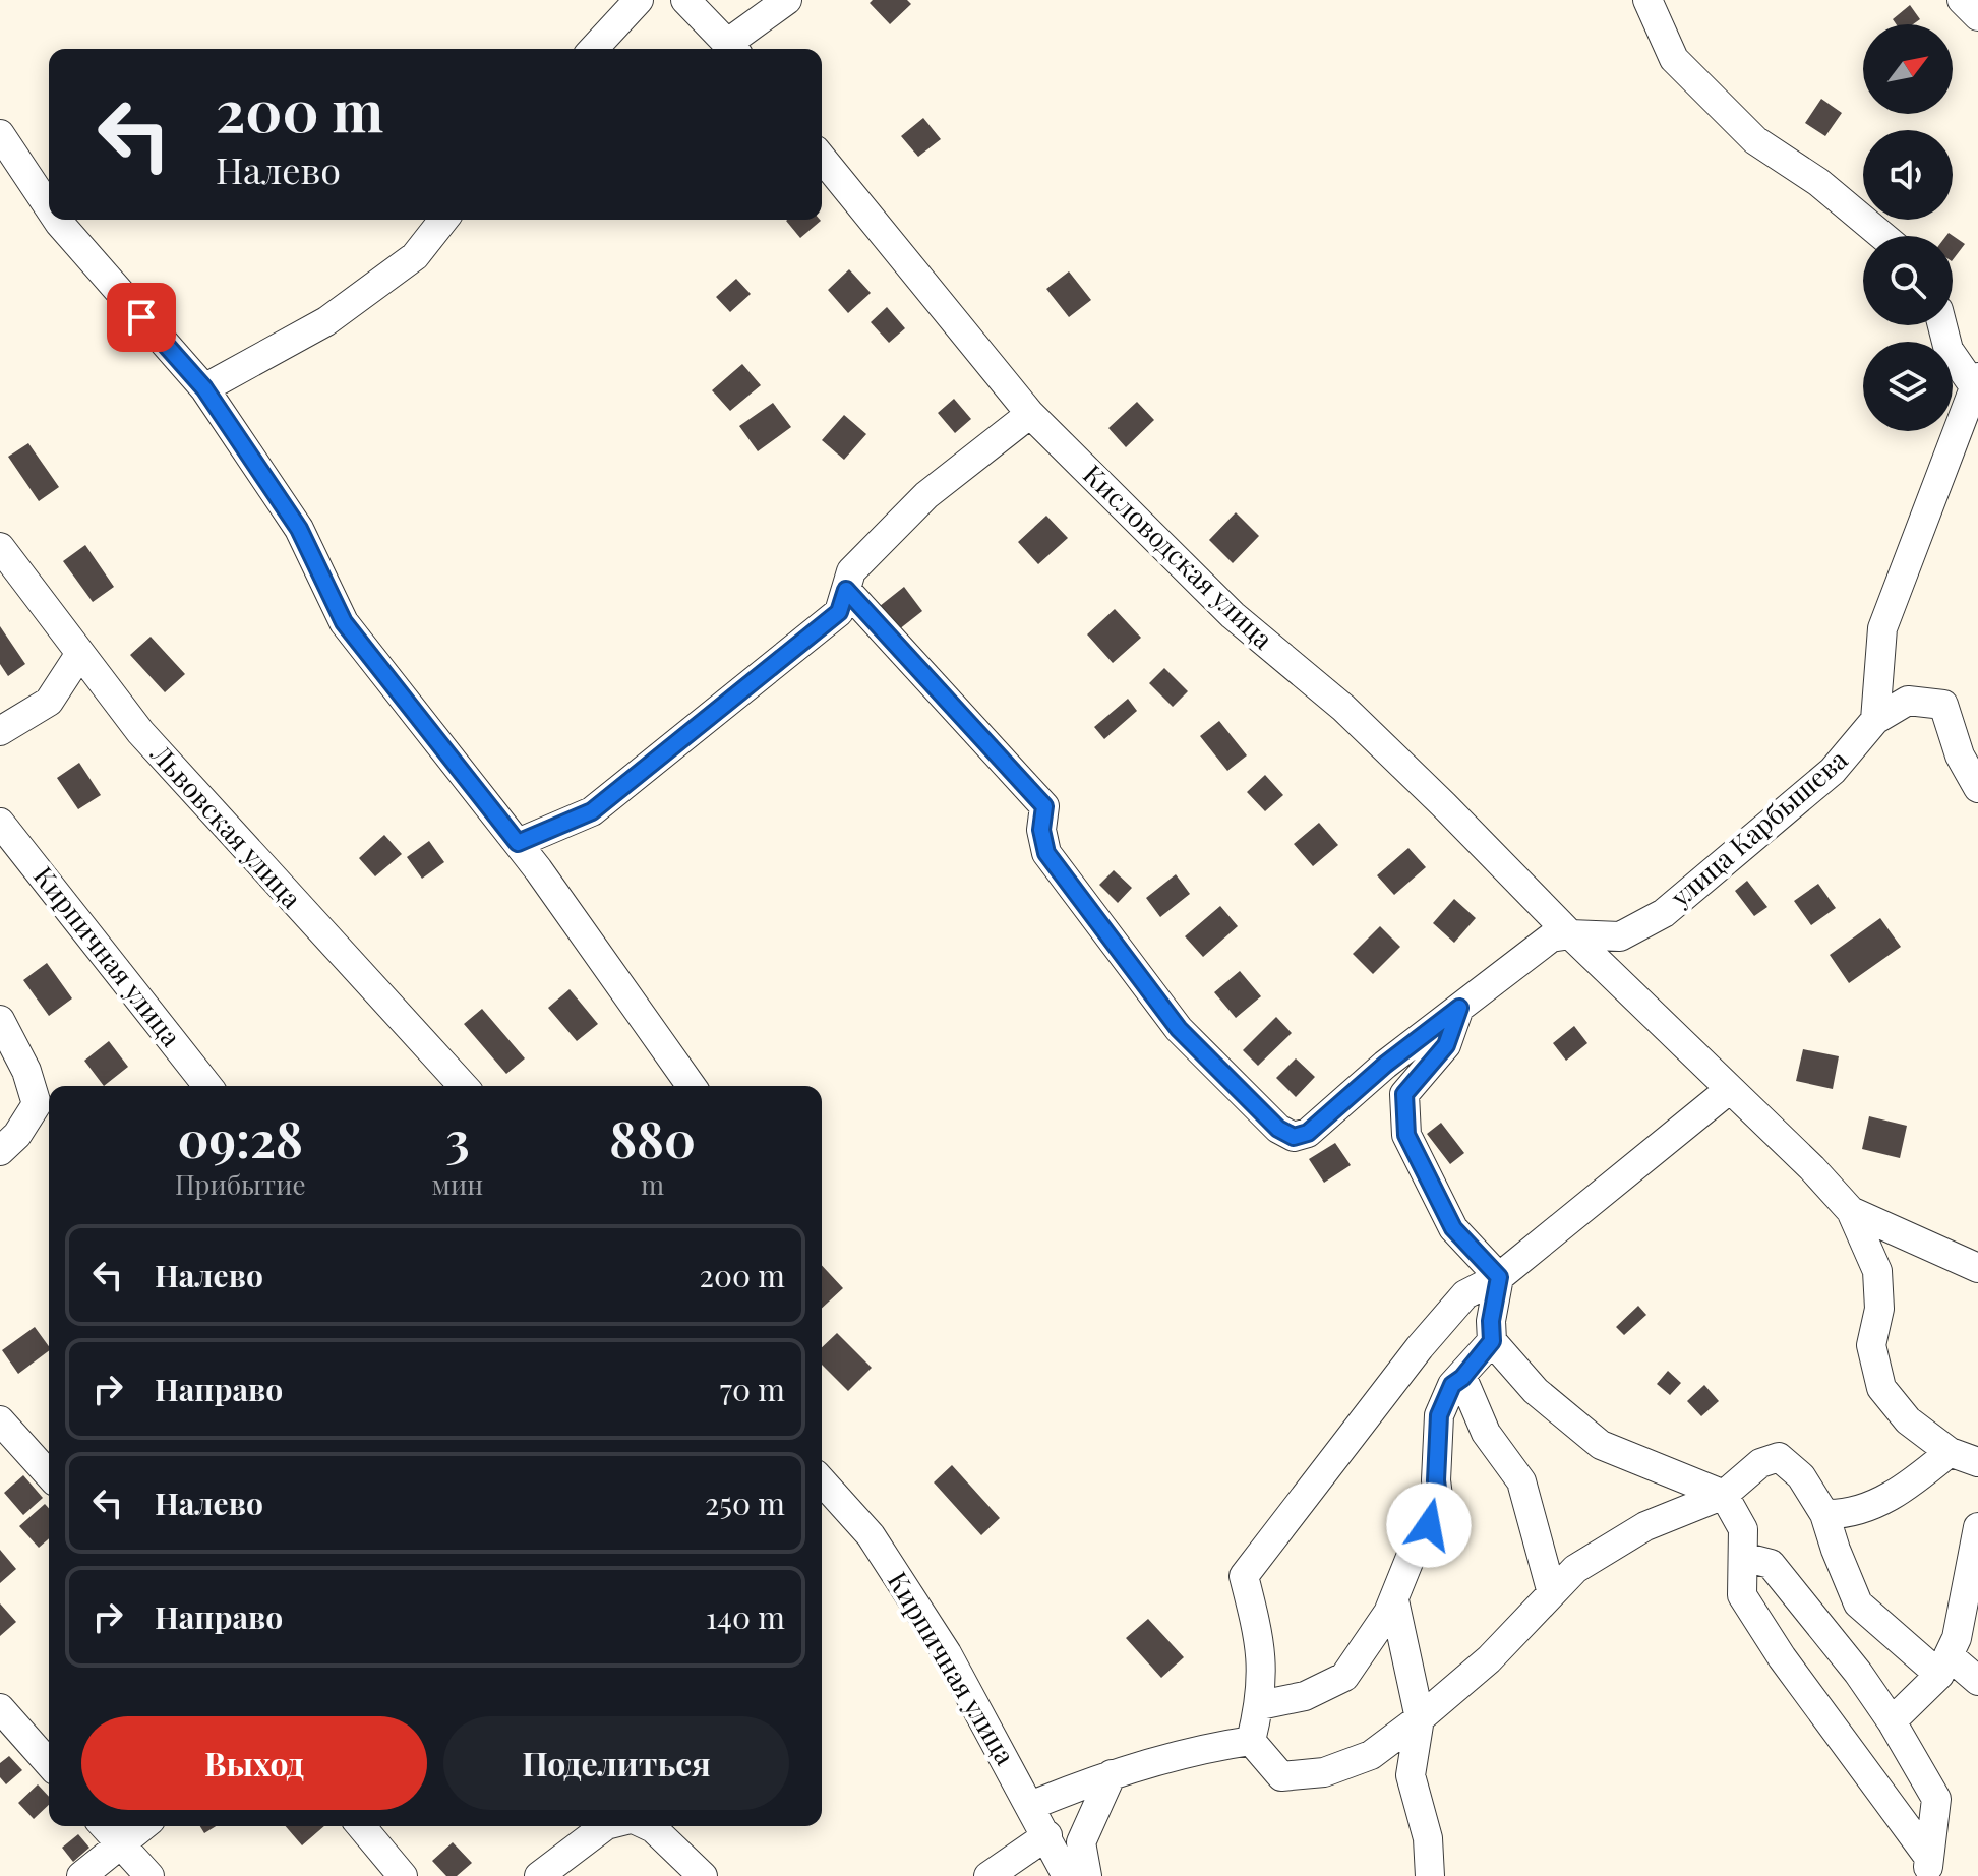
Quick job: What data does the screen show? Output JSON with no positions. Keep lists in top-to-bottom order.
{
  "streets": {
    "street": [
      "Кисловодская улица",
      "Львовская улица",
      "улица Карбышева",
      "Кирпичная улица"
    ]
  },
  "crossings": [
    ["Кисловодская улица", "улица Карбышева"]
  ],
  "north": "top right",
  "page": {
    "turn": ["200 m", "Налево"],
    "eta": [
      "09:28",
      "Прибытие",
      "3",
      "мин",
      "880",
      "m"
    ],
    "list": [
      {
        "name": "Налево",
        "value": "200 m"
      },
      {
        "name": "Направо",
        "value": "70 m"
      },
      {
        "name": "Налево",
        "value": "250 m"
      },
      {
        "name": "Направо",
        "value": "140 m"
      }
    ],
    "buttons": ["Выход", "Поделиться"]
  }
}
